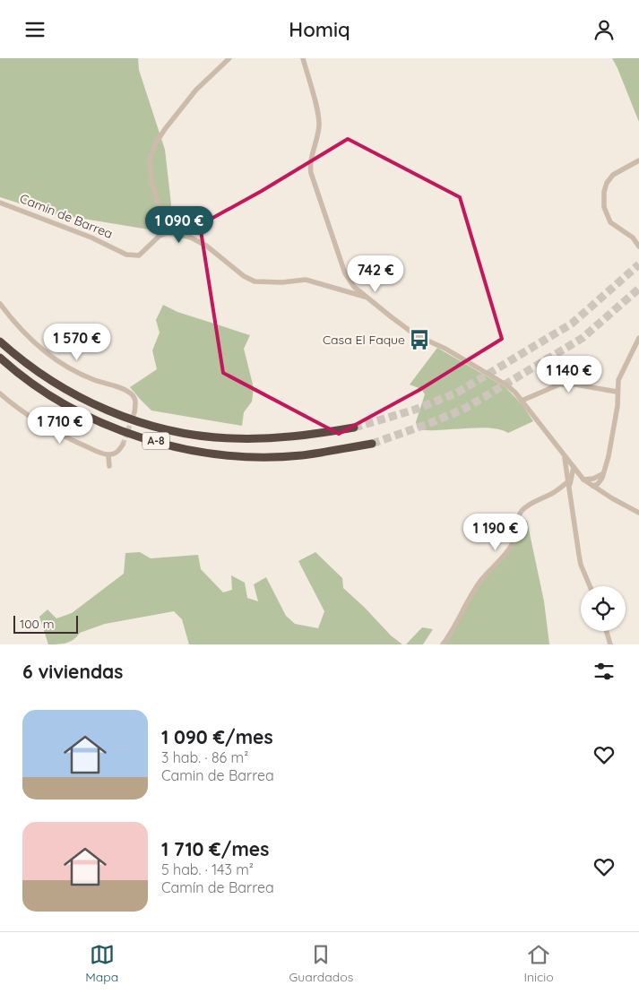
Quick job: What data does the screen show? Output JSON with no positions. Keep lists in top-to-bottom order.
{
  "streets": {
    "highway": ["A-8"],
    "street": ["Camin de Barrea"]
  },
  "places": {
    "bus stop": ["Casa El Faque"]
  },
  "scale_bar": "100 m",
  "page": {
    "header": "Homiq",
    "price": [
      "1 090 €",
      "742 €",
      "1 570 €",
      "1 140 €",
      "1 710 €",
      "1 190 €"
    ],
    "scale": "100 m",
    "heading": "6 viviendas",
    "list": [
      {
        "name": "1 090 €/mes",
        "note": "3 hab. · 86 m² · Camin de Barrea"
      },
      {
        "name": "1 710 €/mes",
        "note": "5 hab. · 143 m² · Camín de Barrea"
      }
    ],
    "tabs": ["Mapa", "Guardados", "Inicio"]
  }
}
